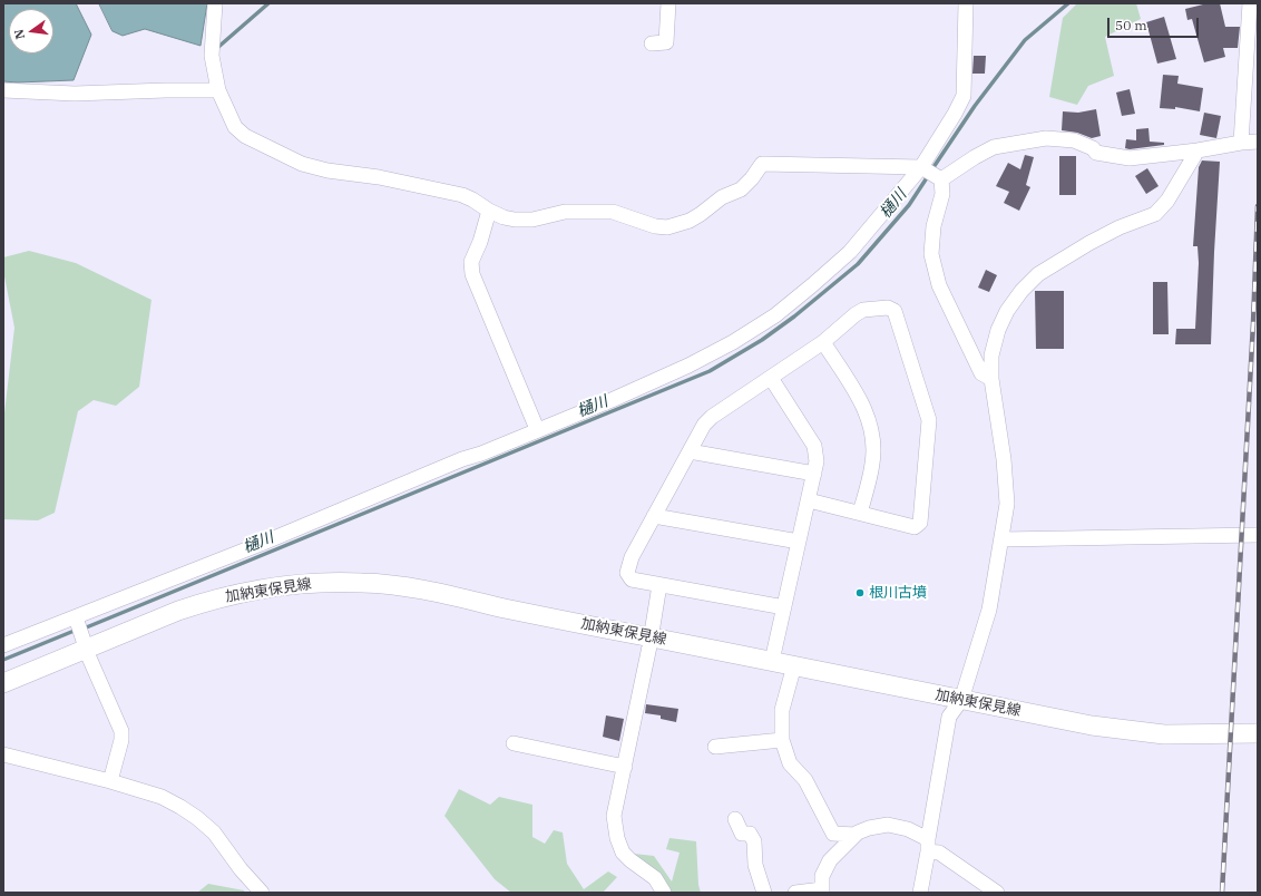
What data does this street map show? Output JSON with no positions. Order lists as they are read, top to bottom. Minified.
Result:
{"streets":{"main road":["加納東保見線"]},"water":["樋川"],"places":["根川古墳"],"scale_bar":"50 m","north":"left"}
